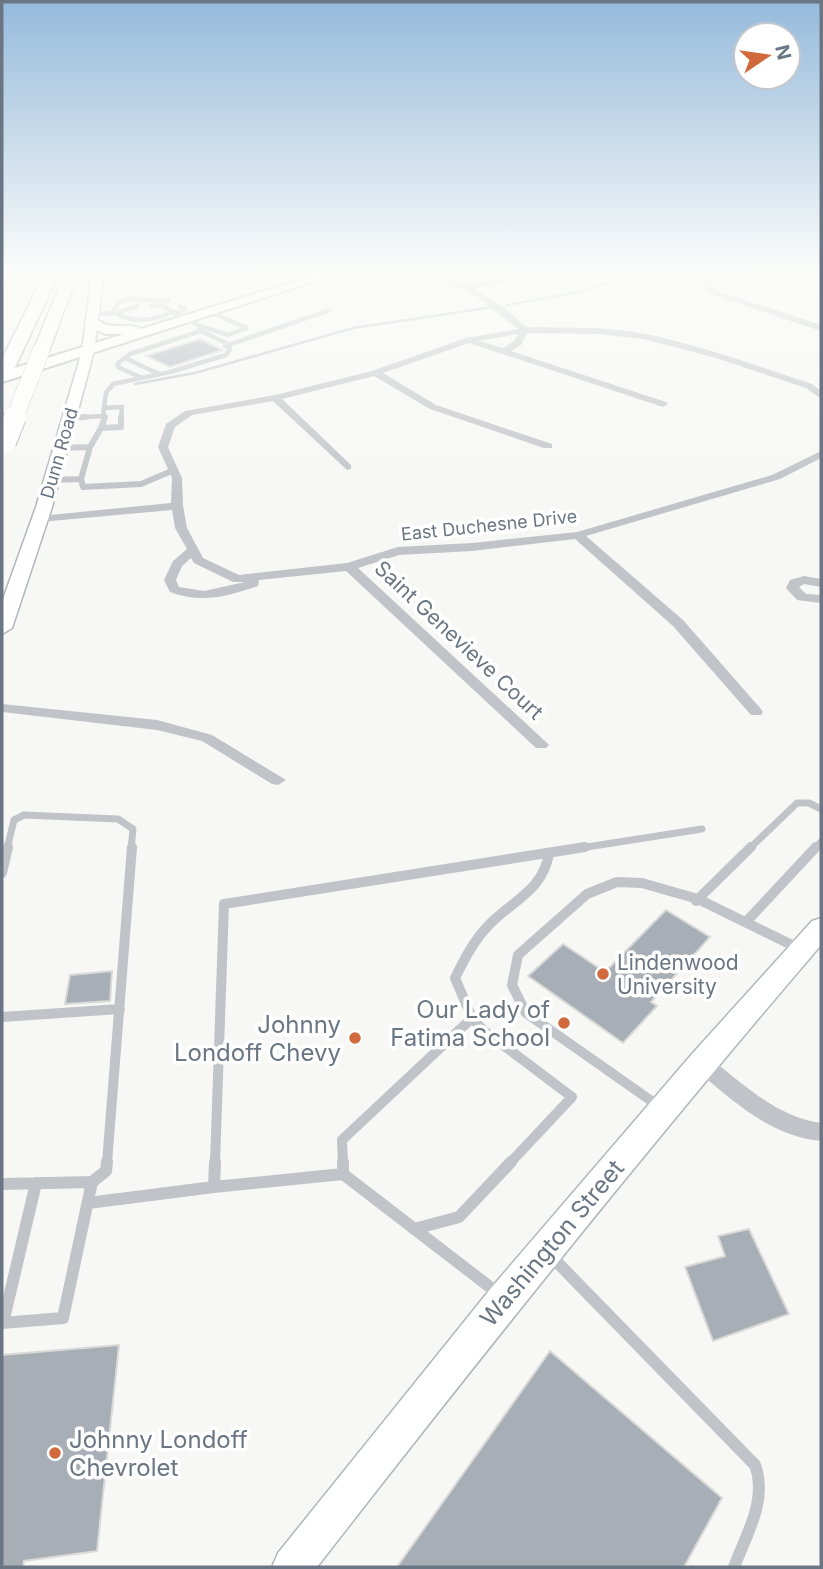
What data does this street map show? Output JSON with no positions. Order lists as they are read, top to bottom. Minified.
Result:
{"streets":{"street":["Dunn Road","East Duchesne Drive","Saint Genevieve Court","Washington Street"]},"crossings":[["East Duchesne Drive","Saint Genevieve Court"]],"places":["Lindenwood University","Our Lady of Fatima School","Johnny Londoff Chevy","Johnny Londoff Chevrolet"],"north":"right"}
